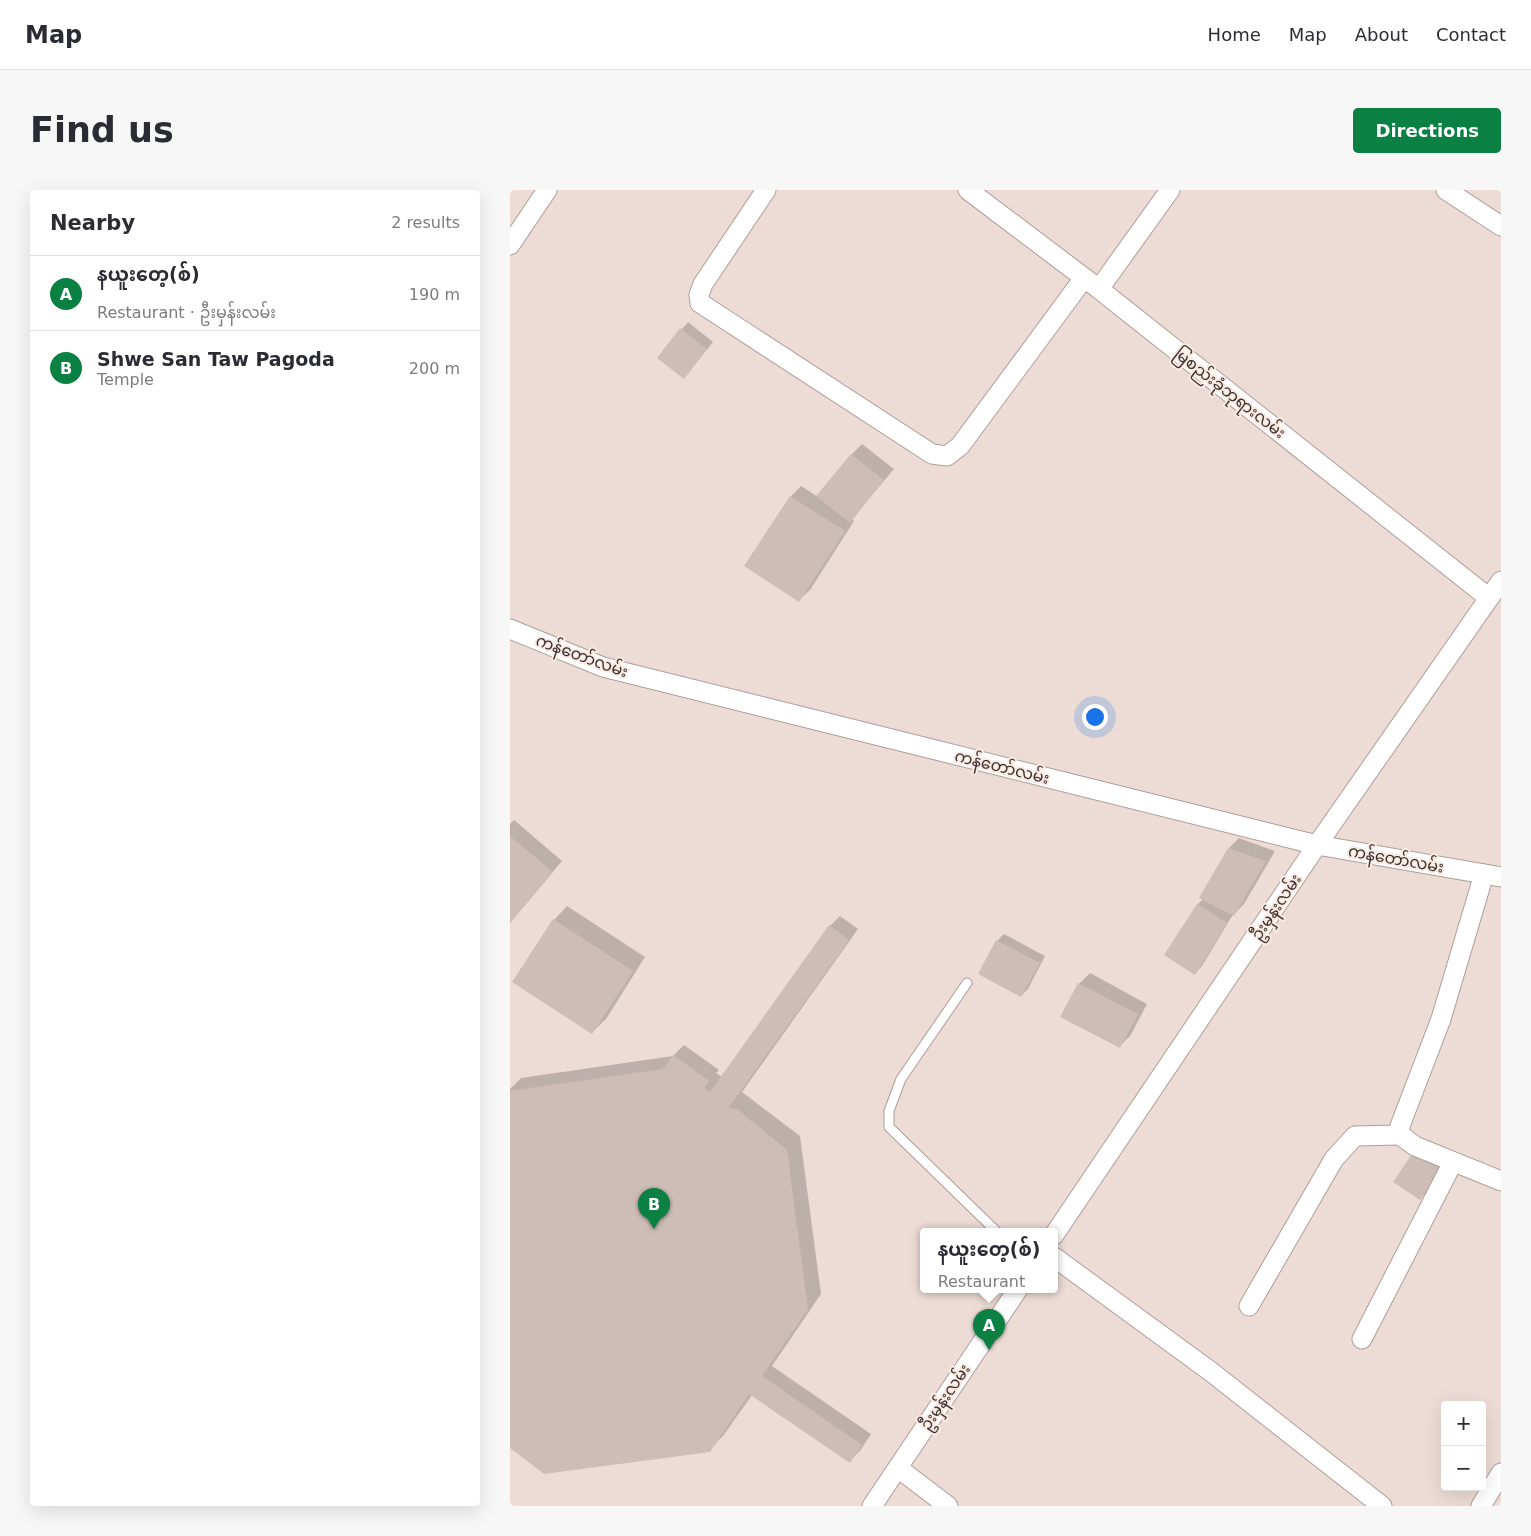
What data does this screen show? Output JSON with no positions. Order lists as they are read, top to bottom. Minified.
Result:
{"streets":{"street":["မြစည်းခုံဘုရားလမ်း","ကန်တော်လမ်း","ဦးမှန်းလမ်း"]},"crossings":[["မြစည်းခုံဘုရားလမ်း","ဦးမှန်းလမ်း"],["ကန်တော်လမ်း","ဦးမှန်းလမ်း"]],"page":{"header":"Map","nav":["Home","Map","About","Contact"],"buttons":"Directions","title":"Find us","heading":["Nearby","2 results"],"list":[{"mark":"A","name":"နယူးတေ့(စ်)","note":"Restaurant · ဦးမှန်းလမ်း","value":"190 m"},{"mark":"B","name":"Shwe San Taw Pagoda","note":"Temple","value":"200 m"}],"pins":["B","A"],"popup":["နယူးတေ့(စ်)","Restaurant"],"map_buttons":["+","−"]}}
